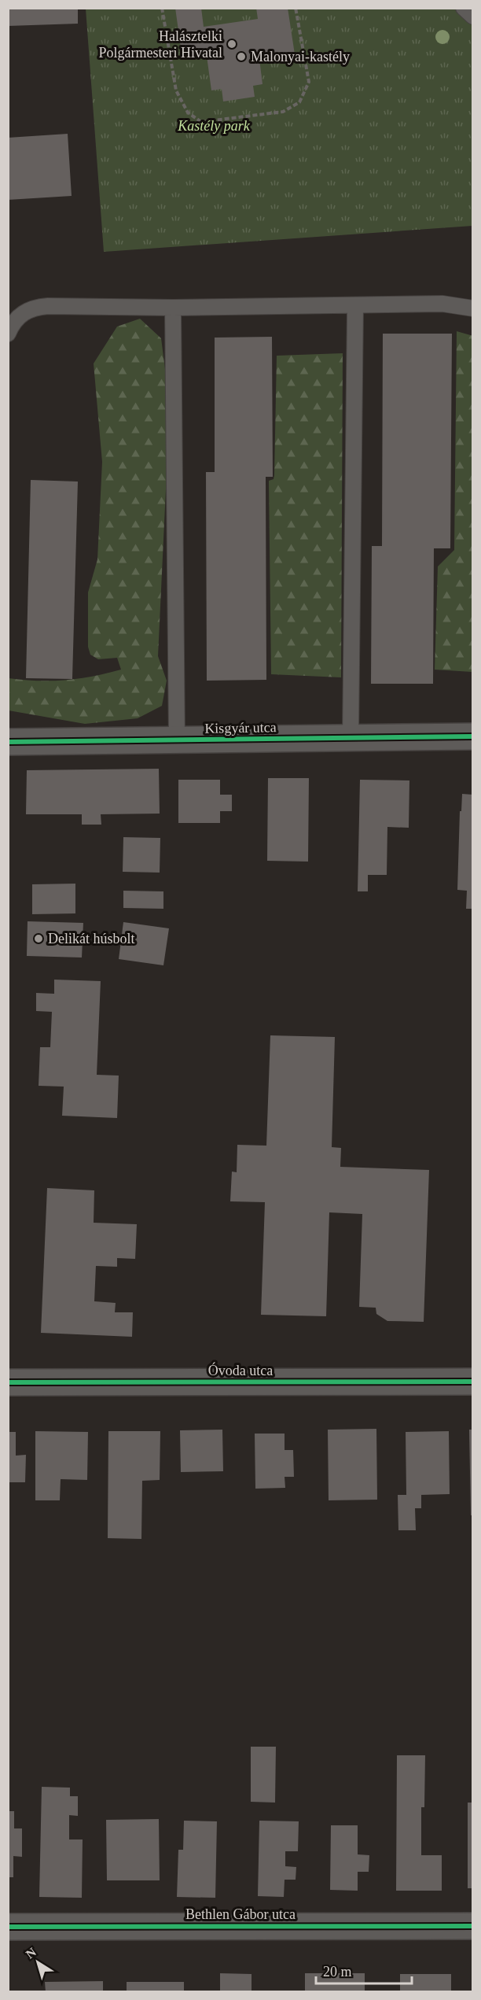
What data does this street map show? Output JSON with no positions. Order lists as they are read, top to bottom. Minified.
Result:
{"streets":{"street":["Kisgyár utca","Óvoda utca","Bethlen Gábor utca"]},"parks":["Kastély park"],"places":["Halásztelki Polgármesteri Hivatal","Malonyai-kastély","Delikát húsbolt"],"scale_bar":"20 m","north":"top left"}
